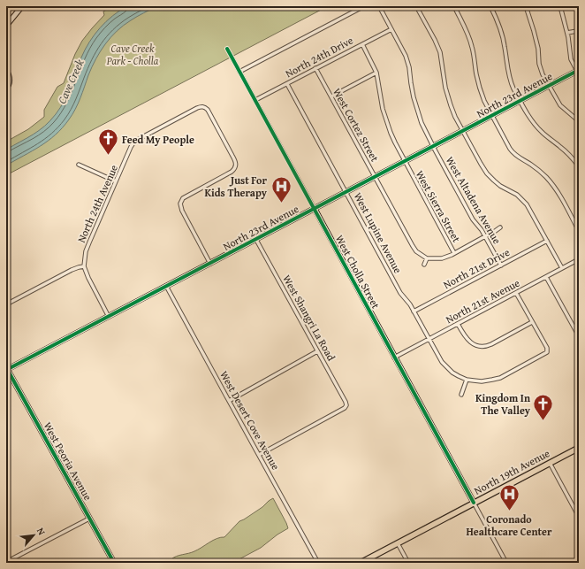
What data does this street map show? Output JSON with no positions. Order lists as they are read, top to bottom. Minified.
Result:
{"streets":{"main road":["North 19th Avenue"],"street":["North 24th Drive","North 23rd Avenue","West Cortez Street","West Altadena Avenue","North 24th Avenue","West Sierra Street","West Lupine Avenue","North 21st Drive","West Cholla Street","North 21st Avenue","West Shangri La Road","West Desert Cove Avenue","West Peoria Avenue"]},"crossings":[["North 24th Drive","West Cortez Street"],["North 24th Drive","West Altadena Avenue"],["North 24th Drive","West Sierra Street"],["North 24th Drive","West Lupine Avenue"],["North 24th Drive","West Cholla Street"],["North 23rd Avenue","West Cortez Street"],["North 23rd Avenue","West Altadena Avenue"],["North 23rd Avenue","North 24th Avenue"],["North 23rd Avenue","West Sierra Street"],["North 23rd Avenue","West Lupine Avenue"],["North 23rd Avenue","West Cholla Street"],["North 23rd Avenue","West Shangri La Road"],["North 23rd Avenue","West Desert Cove Avenue"],["North 23rd Avenue","West Peoria Avenue"],["West Altadena Avenue","North 21st Drive"],["West Lupine Avenue","North 21st Drive"],["West Lupine Avenue","North 21st Avenue"],["West Cholla Street","North 21st Avenue"],["West Cholla Street","North 19th Avenue"],["West Shangri La Road","West Desert Cove Avenue"]],"water":["Cave Creek"],"parks":["Cave Creek Park - Cholla"],"places":{"church":["Feed My People","Kingdom In The Valley"],"hospital":["Just For Kids Therapy","Coronado Healthcare Center"]},"north":"top right"}
